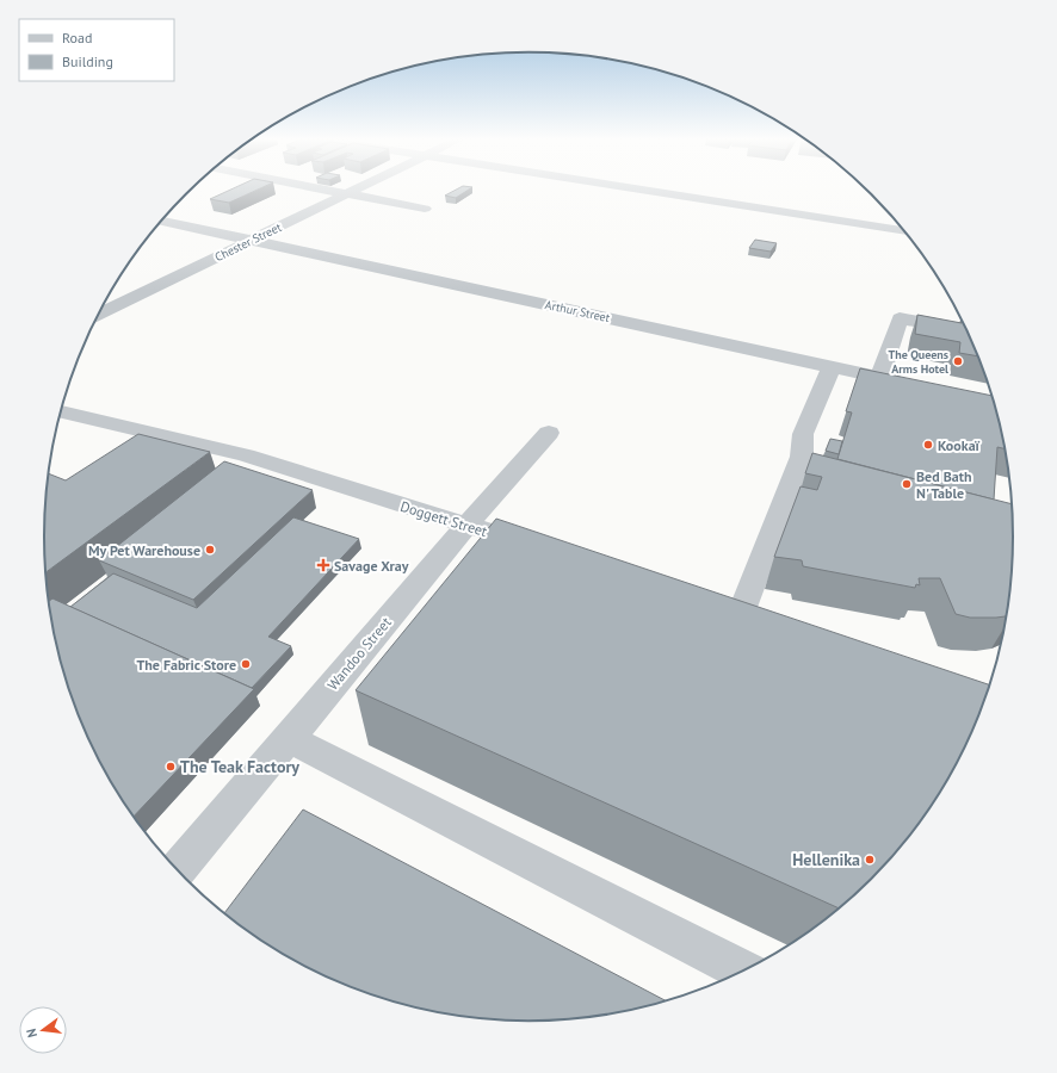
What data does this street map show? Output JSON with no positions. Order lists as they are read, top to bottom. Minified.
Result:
{"streets":{"street":["Chester Street","Arthur Street","Doggett Street","Wandoo Street"]},"crossings":[["Chester Street","Arthur Street"],["Doggett Street","Wandoo Street"]],"places":{"other":["The Queens Arms Hotel","Kookaï","Bed Bath N' Table","My Pet Warehouse","The Fabric Store","The Teak Factory","Hellenika"],"health":["Savage Xray"]},"legend":["Road","Building"],"north":"left"}
